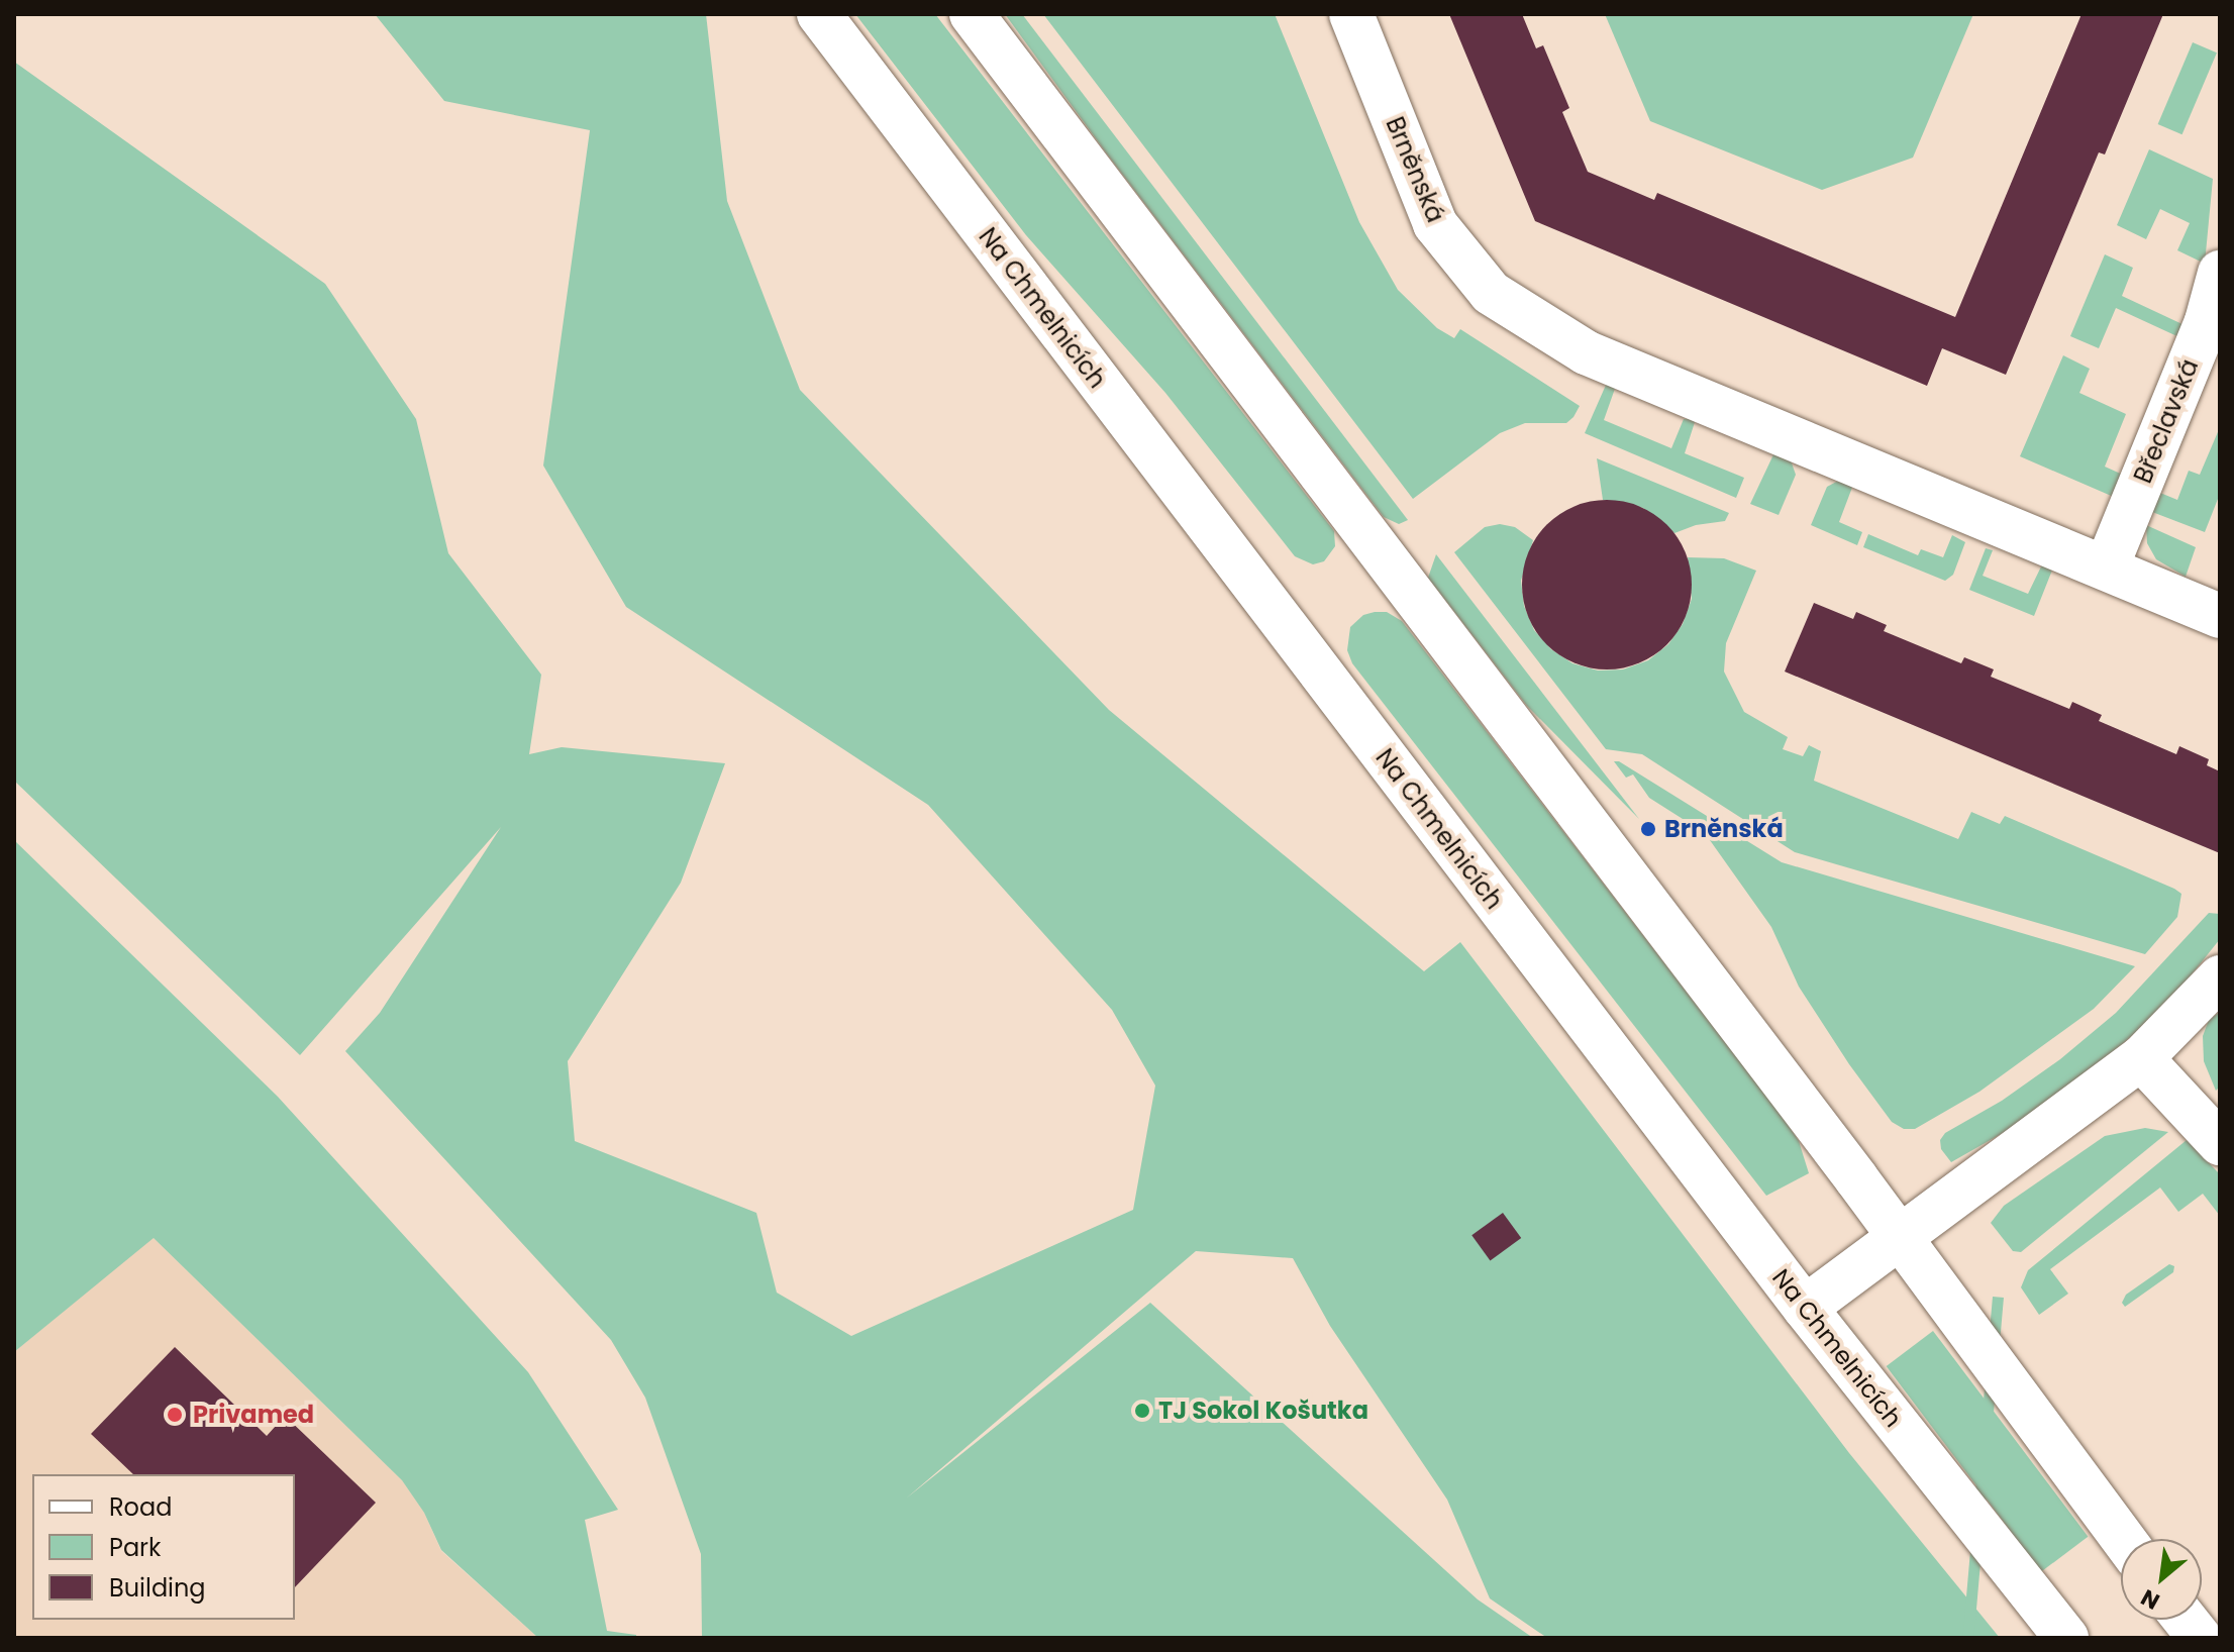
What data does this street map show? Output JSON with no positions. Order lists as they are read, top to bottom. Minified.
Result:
{"streets":{"street":["Brněnská","Na Chmelnicích","Břeclavská"]},"crossings":[["Brněnská","Břeclavská"]],"places":["Brněnská","TJ Sokol Košutka","Privamed"],"legend":["Road","Park","Building"],"north":"bottom left"}
